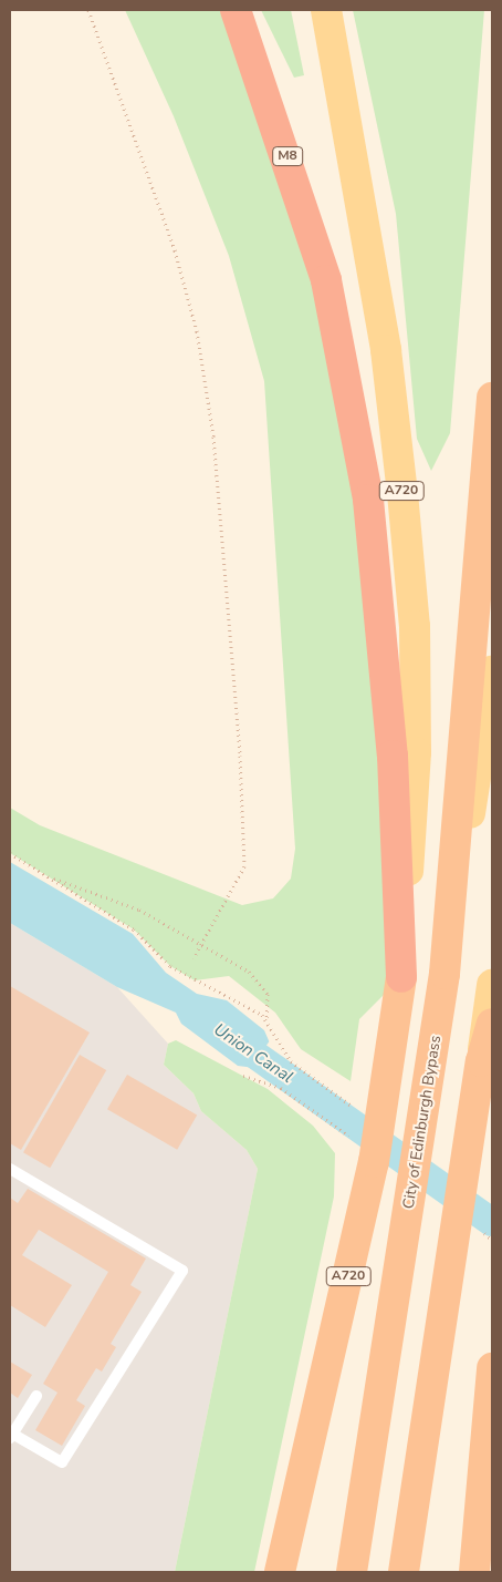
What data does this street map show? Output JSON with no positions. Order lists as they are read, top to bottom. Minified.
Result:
{"streets":{"highway":["M8","A720","City of Edinburgh Bypass"]},"crossings":[["M8","A720"]],"water":["Union Canal"]}
